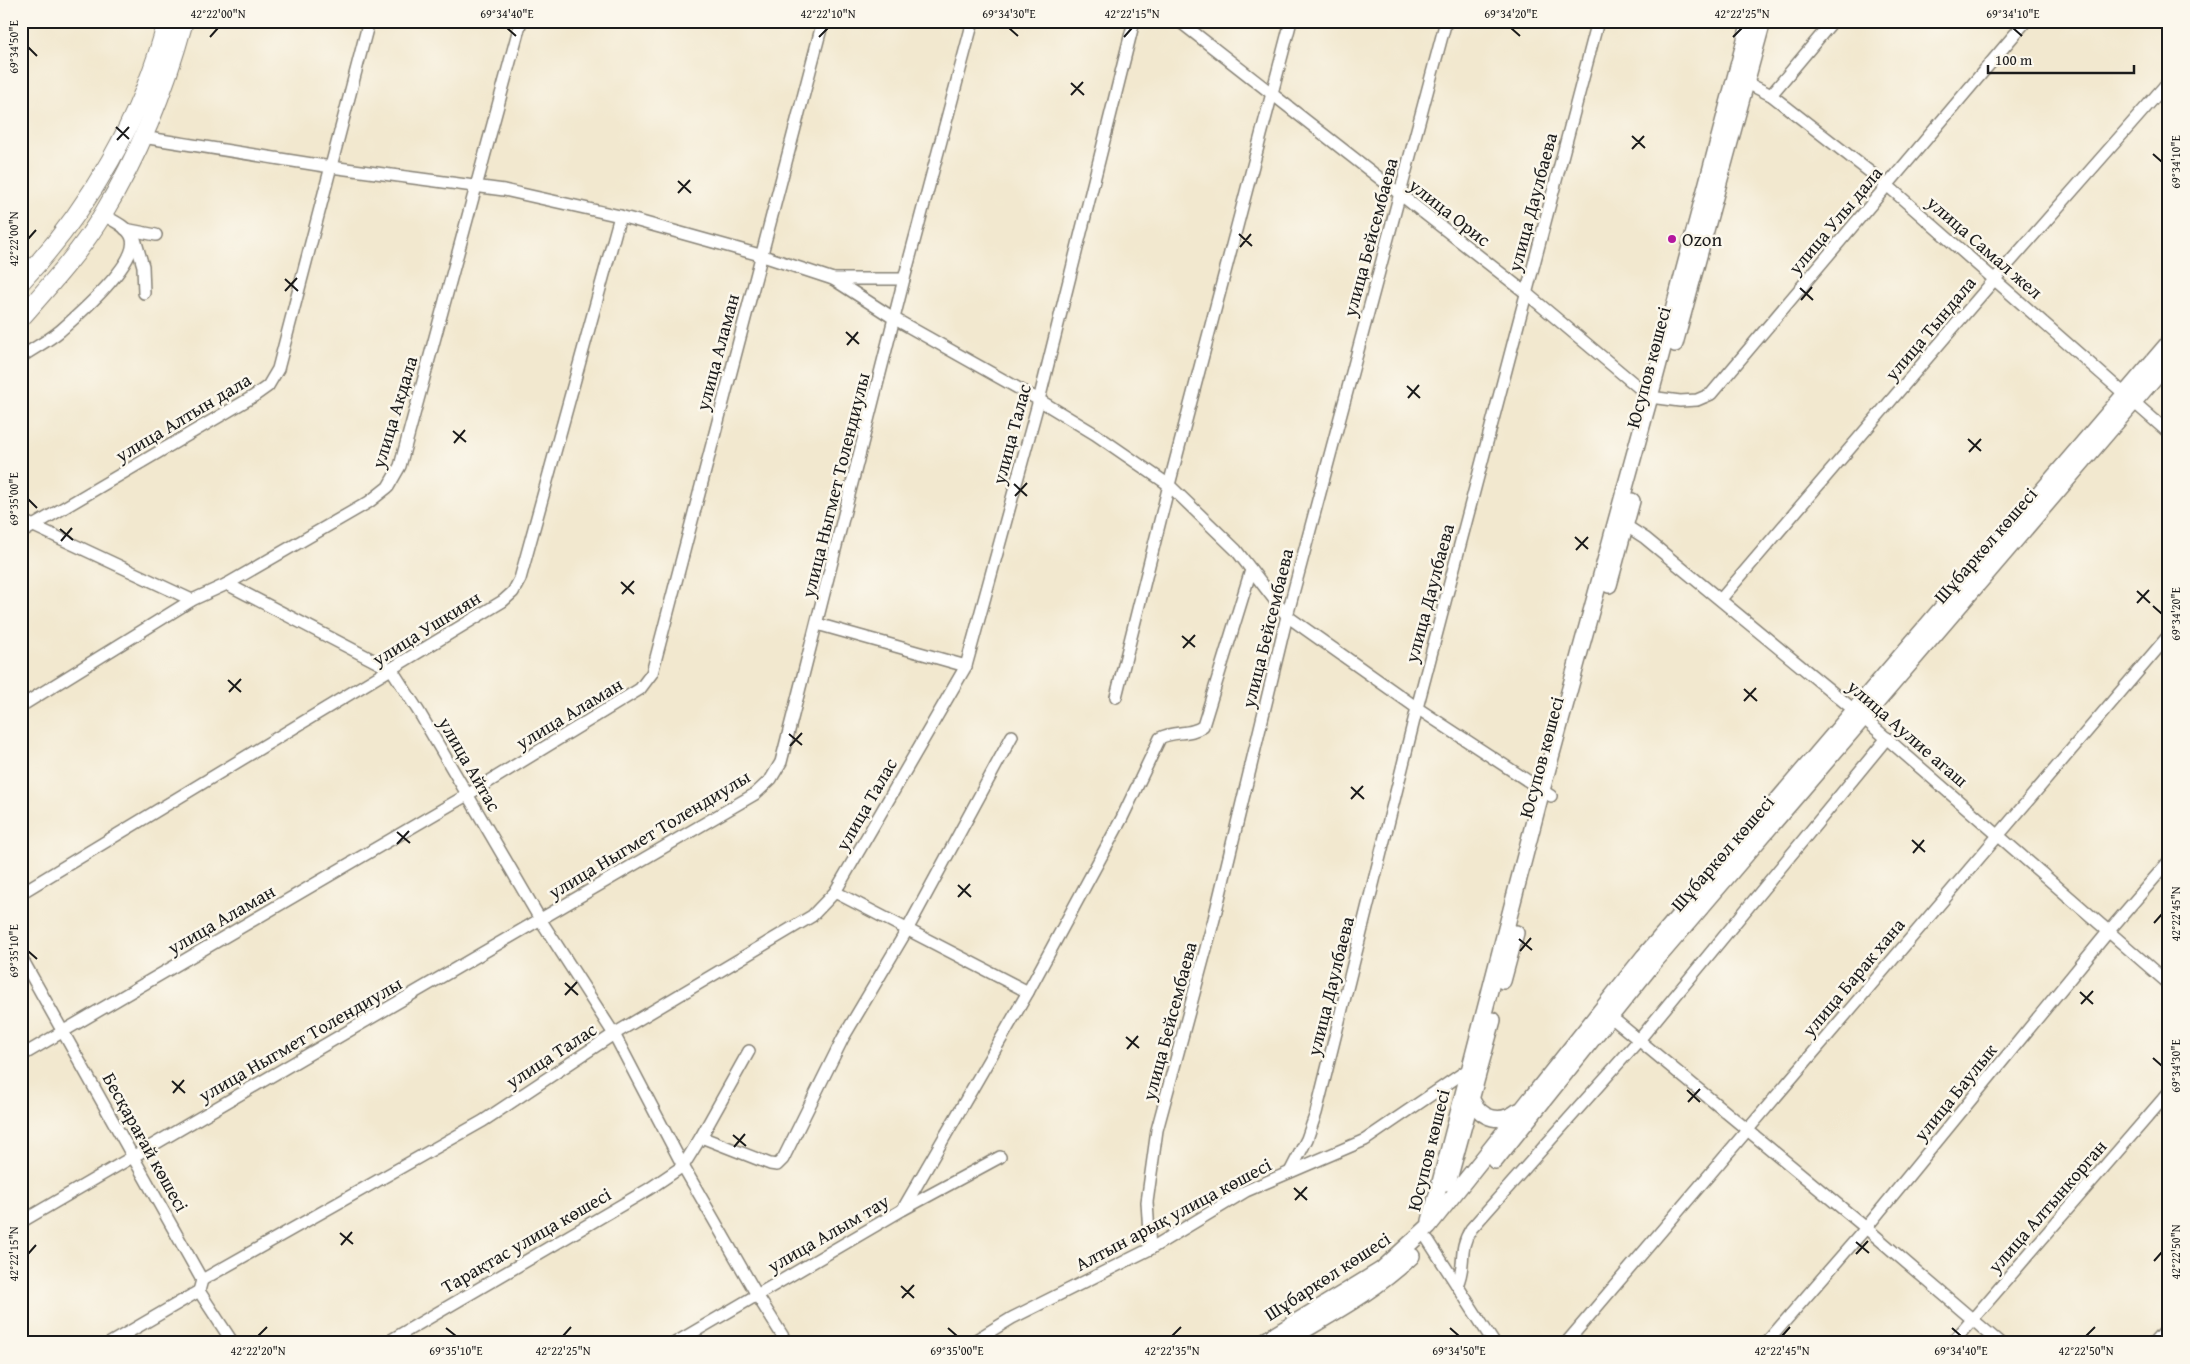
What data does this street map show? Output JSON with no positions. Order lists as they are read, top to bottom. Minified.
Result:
{"streets":{"street":["улица Даулбаева","улица Орис","улица Улы дала","улица Бейсембаева","улица Самал жел","улица Тындала","улица Аламан","Юсупов көшесі","улица Акдала","улица Алтын дала","улица Талас","улица Ныгмет Толендиулы","Шұбаркөл көшесі","улица Ушкиян","улица Аулие агаш","улица Айтас","улица Барак хана","улица Баулык","Бесқарағай көшесі","улица Алтынкорган","Алтын арық улица көшесі","улица Алым тау","Тарақтас улица көшесі"]},"crossings":[["улица Даулбаева","улица Орис"],["улица Даулбаева","Алтын арық улица көшесі"],["улица Орис","улица Улы дала"],["улица Орис","улица Бейсембаева"],["улица Орис","Юсупов көшесі"],["улица Улы дала","улица Самал жел"],["улица Улы дала","Юсупов көшесі"],["улица Бейсембаева","Алтын арық улица көшесі"],["улица Самал жел","улица Тындала"],["улица Самал жел","Юсупов көшесі"],["улица Самал жел","Шұбаркөл көшесі"],["улица Тындала","улица Аулие агаш"],["улица Аламан","улица Айтас"],["улица Аламан","Бесқарағай көшесі"],["Юсупов көшесі","Шұбаркөл көшесі"],["Юсупов көшесі","улица Аулие агаш"],["Юсупов көшесі","Алтын арық улица көшесі"],["улица Талас","улица Айтас"],["улица Талас","Бесқарағай көшесі"],["улица Ныгмет Толендиулы","улица Айтас"],["улица Ныгмет Толендиулы","Бесқарағай көшесі"],["Шұбаркөл көшесі","улица Аулие агаш"],["улица Ушкиян","улица Айтас"],["улица Аулие агаш","улица Барак хана"],["улица Аулие агаш","улица Баулык"],["улица Айтас","улица Алым тау"],["улица Айтас","Тарақтас улица көшесі"]],"places":["Ozon"],"scale_bar":"100 m","coordinates":["42°22'00\"N","69°34'40\"E","42°22'10\"N","69°34'30\"E","42°22'15\"N","69°34'20\"E","42°22'25\"N","69°34'10\"E","69°34'50\"E","69°35'00\"E","42°22'45\"N","69°35'10\"E","42°22'50\"N","42°22'20\"N","42°22'35\"N"]}
